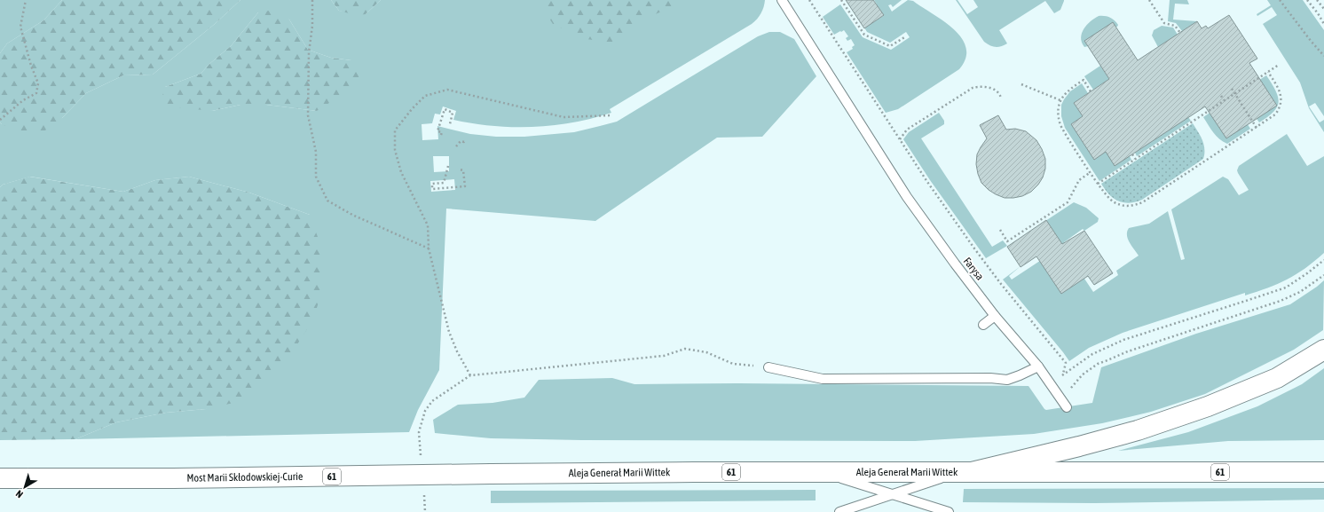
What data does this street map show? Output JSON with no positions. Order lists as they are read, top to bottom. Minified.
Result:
{"streets":{"main road":["61","Aleja Generał Marii Wittek","Most Marii Skłodowskiej-Curie"],"lane":["Farysa"]},"crossings":[["Aleja Generał Marii Wittek","Most Marii Skłodowskiej-Curie"]],"north":"bottom left"}
